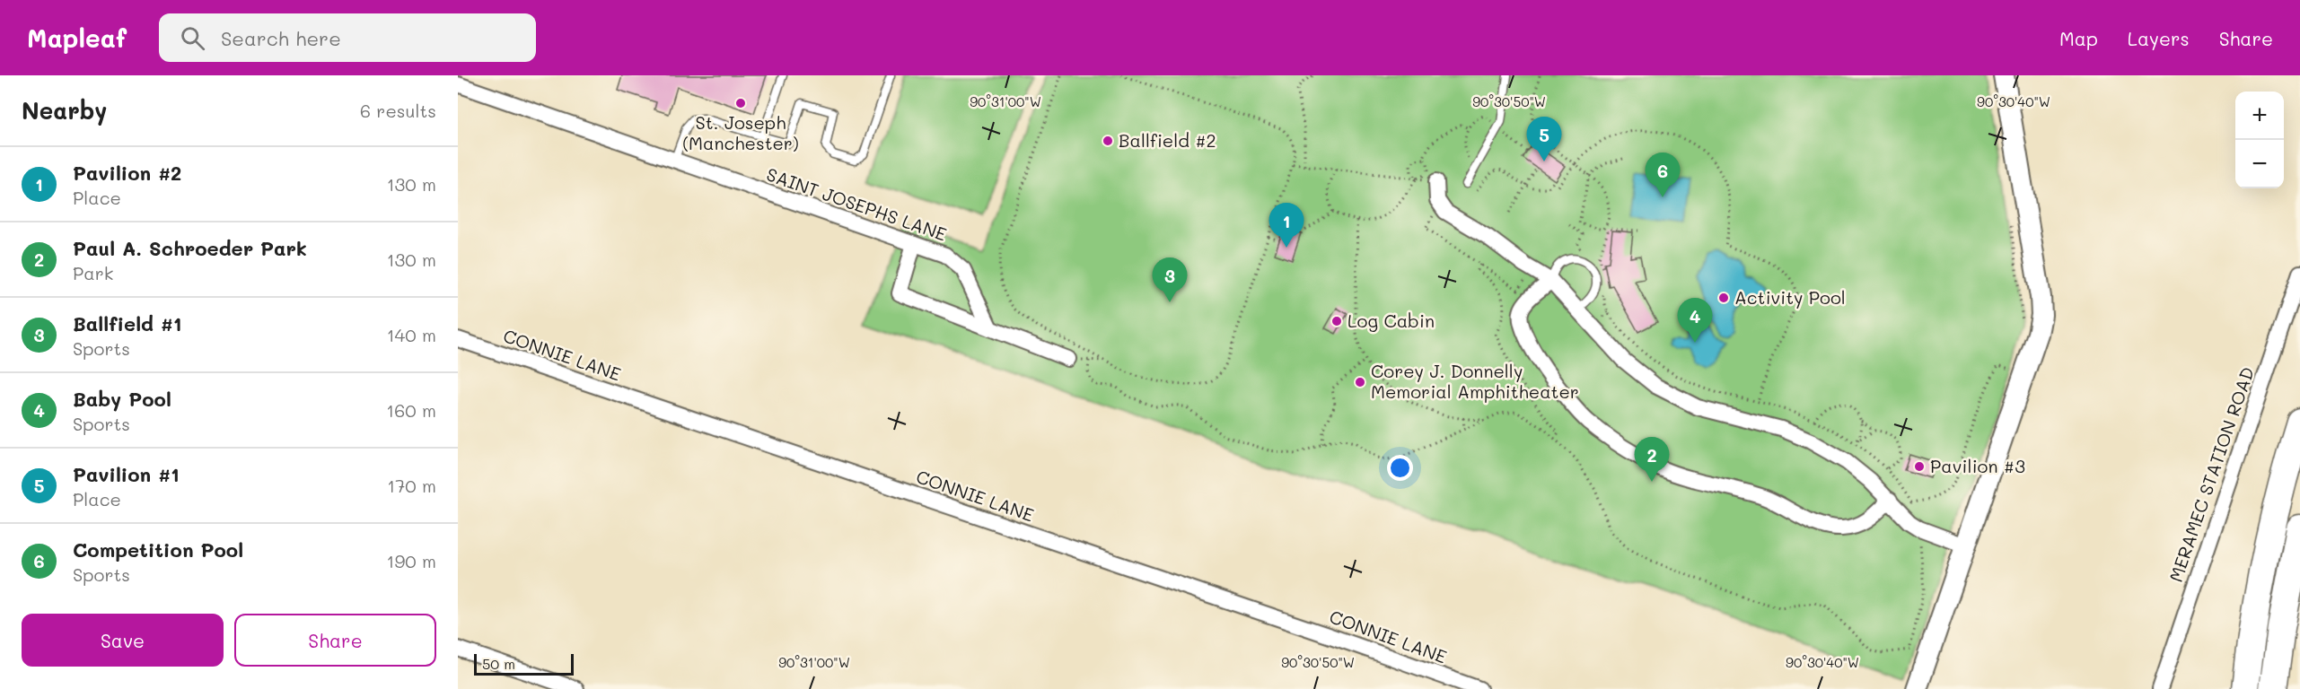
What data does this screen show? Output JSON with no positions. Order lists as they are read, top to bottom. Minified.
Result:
{"streets":{"street":["SAINT JOSEPHS LANE","CONNIE LANE","MERAMEC STATION ROAD"]},"places":["St. Joseph (Manchester)","Ballfield #2","Activity Pool","Log Cabin","Corey J. Donnelly Memorial Amphitheater","Pavilion #3"],"scale_bar":"50 m","page":{"header":"Mapleaf","search":"Search here","nav":["Map","Layers","Share"],"heading":["Nearby","6 results"],"map_buttons":["+","−"],"pins":["5","6","1","3","4","2"],"list":[{"mark":"1","name":"Pavilion #2","note":"Place","value":"130 m"},{"mark":"2","name":"Paul A. Schroeder Park","note":"Park","value":"130 m"},{"mark":"3","name":"Ballfield #1","note":"Sports","value":"140 m"},{"mark":"4","name":"Baby Pool","note":"Sports","value":"160 m"},{"mark":"5","name":"Pavilion #1","note":"Place","value":"170 m"},{"mark":"6","name":"Competition Pool","note":"Sports","value":"190 m"}],"buttons":["Save","Share"],"scale":"50 m"},"coordinates":["90°31'00\"W","90°30'50\"W","90°30'40\"W"]}
